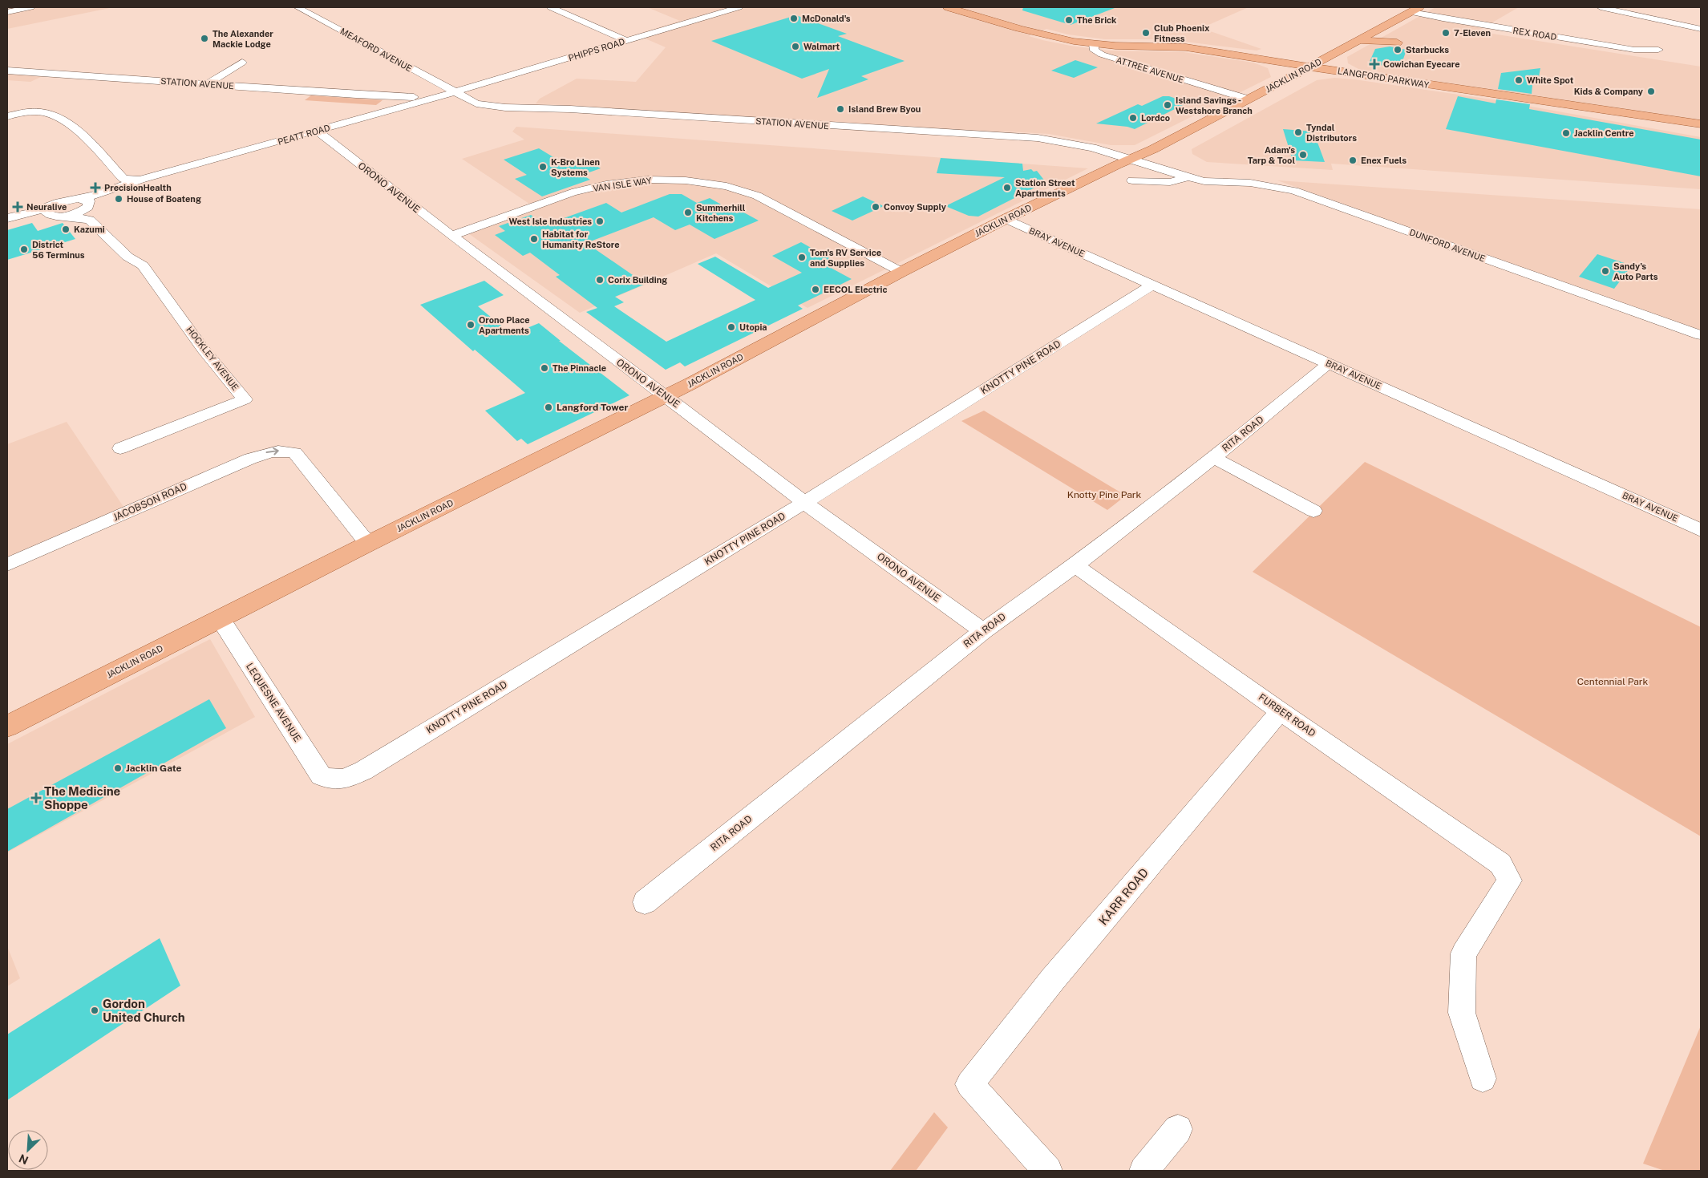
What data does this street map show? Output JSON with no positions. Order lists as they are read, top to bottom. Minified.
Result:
{"streets":{"main road":["JACKLIN ROAD","LANGFORD PARKWAY"],"street":["REX ROAD","MEAFORD AVENUE","PHIPPS ROAD","ATTREE AVENUE","STATION AVENUE","PEATT ROAD","VAN ISLE WAY","ORONO AVENUE","BRAY AVENUE","DUNFORD AVENUE","HOCKLEY AVENUE","KNOTTY PINE ROAD","RITA ROAD","JACOBSON ROAD","LEQUESNE AVENUE","FURBER ROAD","KARR ROAD"]},"crossings":[["REX ROAD","JACKLIN ROAD"],["MEAFORD AVENUE","PHIPPS ROAD"],["MEAFORD AVENUE","STATION AVENUE"],["MEAFORD AVENUE","PEATT ROAD"],["PHIPPS ROAD","STATION AVENUE"],["PHIPPS ROAD","PEATT ROAD"],["ATTREE AVENUE","JACKLIN ROAD"],["ATTREE AVENUE","LANGFORD PARKWAY"],["JACKLIN ROAD","LANGFORD PARKWAY"],["JACKLIN ROAD","STATION AVENUE"],["JACKLIN ROAD","VAN ISLE WAY"],["JACKLIN ROAD","ORONO AVENUE"],["JACKLIN ROAD","BRAY AVENUE"],["JACKLIN ROAD","DUNFORD AVENUE"],["JACKLIN ROAD","JACOBSON ROAD"],["JACKLIN ROAD","LEQUESNE AVENUE"],["STATION AVENUE","PEATT ROAD"],["STATION AVENUE","DUNFORD AVENUE"],["PEATT ROAD","ORONO AVENUE"],["PEATT ROAD","HOCKLEY AVENUE"],["VAN ISLE WAY","ORONO AVENUE"],["ORONO AVENUE","KNOTTY PINE ROAD"],["ORONO AVENUE","RITA ROAD"],["BRAY AVENUE","KNOTTY PINE ROAD"],["BRAY AVENUE","RITA ROAD"],["KNOTTY PINE ROAD","LEQUESNE AVENUE"],["RITA ROAD","FURBER ROAD"],["FURBER ROAD","KARR ROAD"]],"one_way":["JACOBSON ROAD"],"parks":["Knotty Pine Park","Centennial Park"],"places":{"other":["McDonald's","The Brick","Club Phoenix Fitness","7-Eleven","The Alexander Mackie Lodge","Walmart","Starbucks","White Spot","Kids & Company","Island Savings - Westshore Branch","Island Brew Byou","Lordco","Tyndal Distributors","Jacklin Centre","Adam's Tarp & Tool","Enex Fuels","K-Bro Linen Systems","Station Street Apartments","House of Boateng","Convoy Supply","Summerhill Kitchens","West Isle Industries","Kazumi","Habitat for Humanity ReStore","District 56 Terminus","Tom's RV Service and Supplies","Sandy's Auto Parts","Corix Building","EECOL Electric","Orono Place Apartments","Utopia","The Pinnacle","Langford Tower","Jacklin Gate","Gordon United Church"],"health":["Cowichan Eyecare","PrecisionHealth","Neuralive","The Medicine Shoppe"]},"north":"bottom left"}
